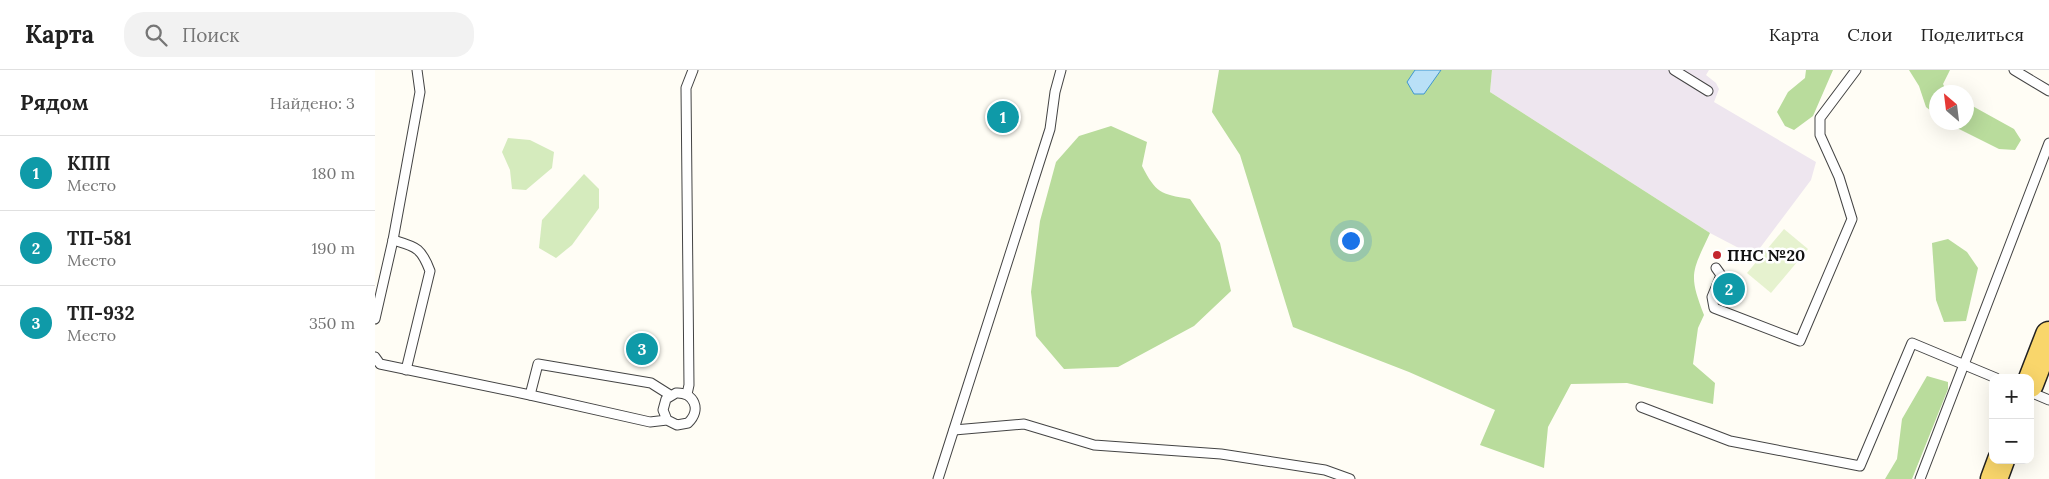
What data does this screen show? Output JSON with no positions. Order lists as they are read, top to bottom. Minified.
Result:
{"places":["ПНС №20"],"north":"top left","page":{"header":"Карта","search":"Поиск","nav":["Карта","Слои","Поделиться"],"heading":["Рядом","Найдено: 3"],"pins":["1","2","3"],"list":[{"mark":"1","name":"КПП","note":"Место","value":"180 m"},{"mark":"2","name":"ТП-581","note":"Место","value":"190 m"},{"mark":"3","name":"ТП-932","note":"Место","value":"350 m"}],"map_buttons":["+","−"]}}
